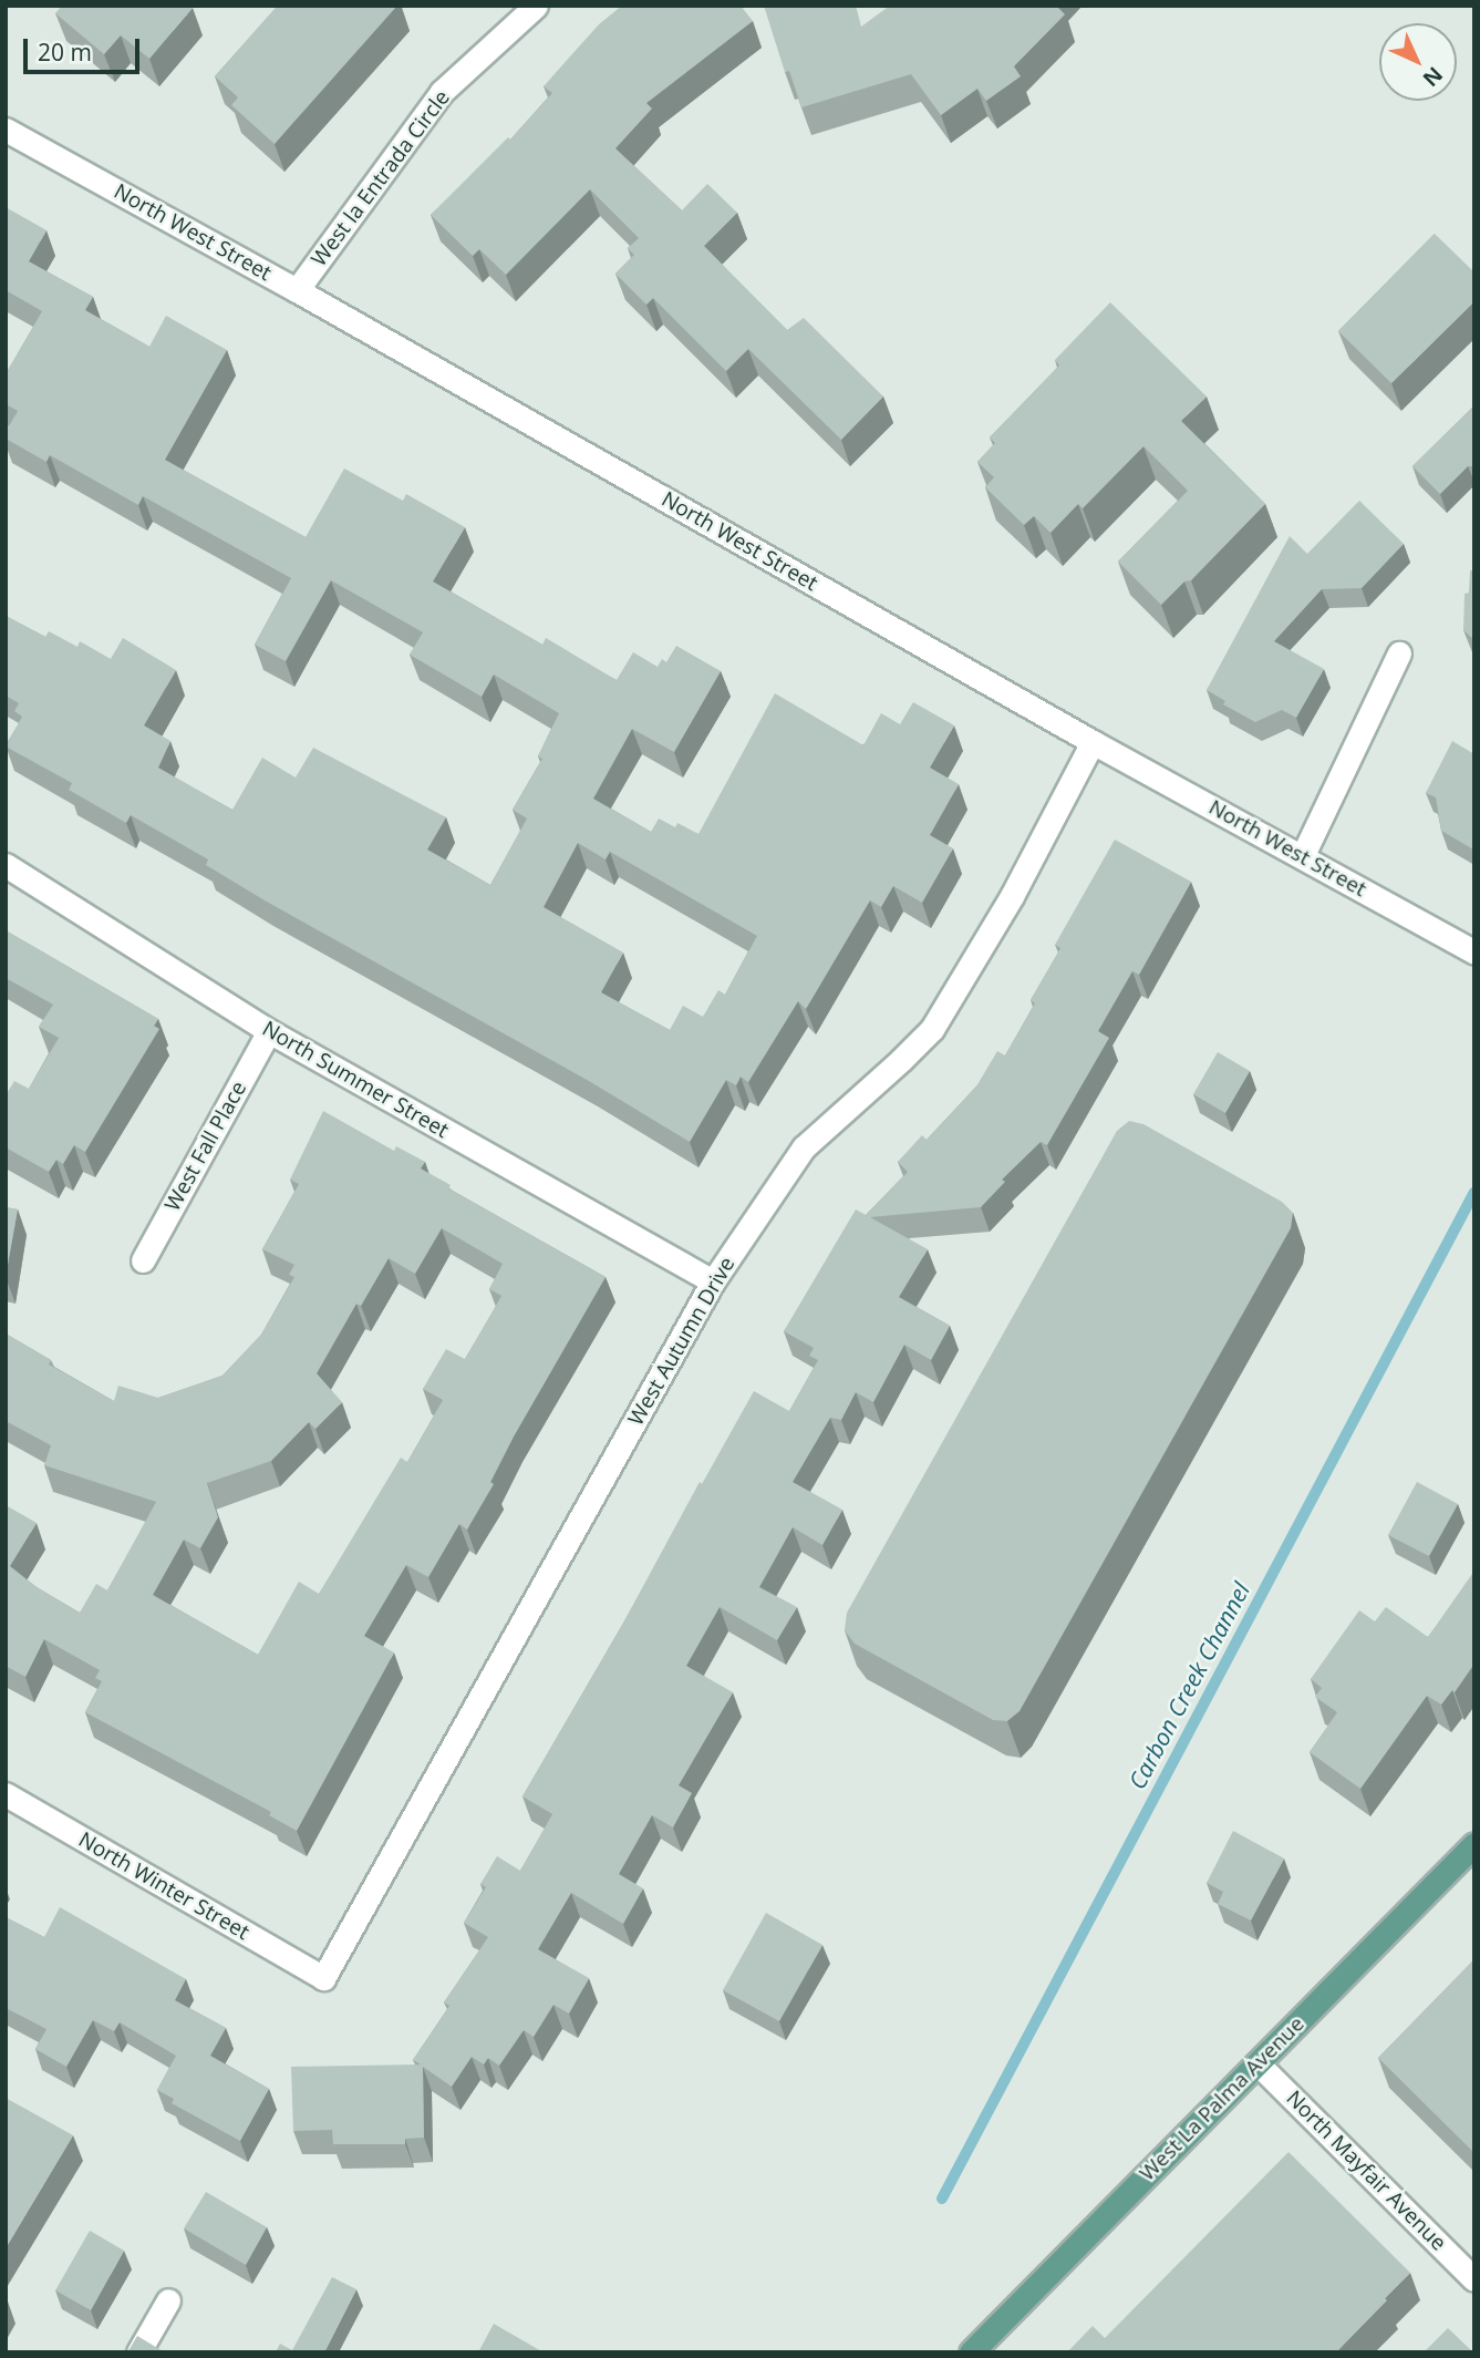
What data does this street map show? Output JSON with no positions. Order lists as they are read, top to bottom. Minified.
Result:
{"streets":{"main road":["West La Palma Avenue"],"street":["West la Entrada Circle","North West Street","North Summer Street","West Fall Place","West Autumn Drive","North Winter Street","North Mayfair Avenue"]},"crossings":[["West la Entrada Circle","North West Street"],["North West Street","West Autumn Drive"],["North Summer Street","West Fall Place"],["North Summer Street","West Autumn Drive"],["West Autumn Drive","North Winter Street"],["West La Palma Avenue","North Mayfair Avenue"]],"water":["Carbon Creek Channel"],"scale_bar":"20 m","north":"bottom right"}
